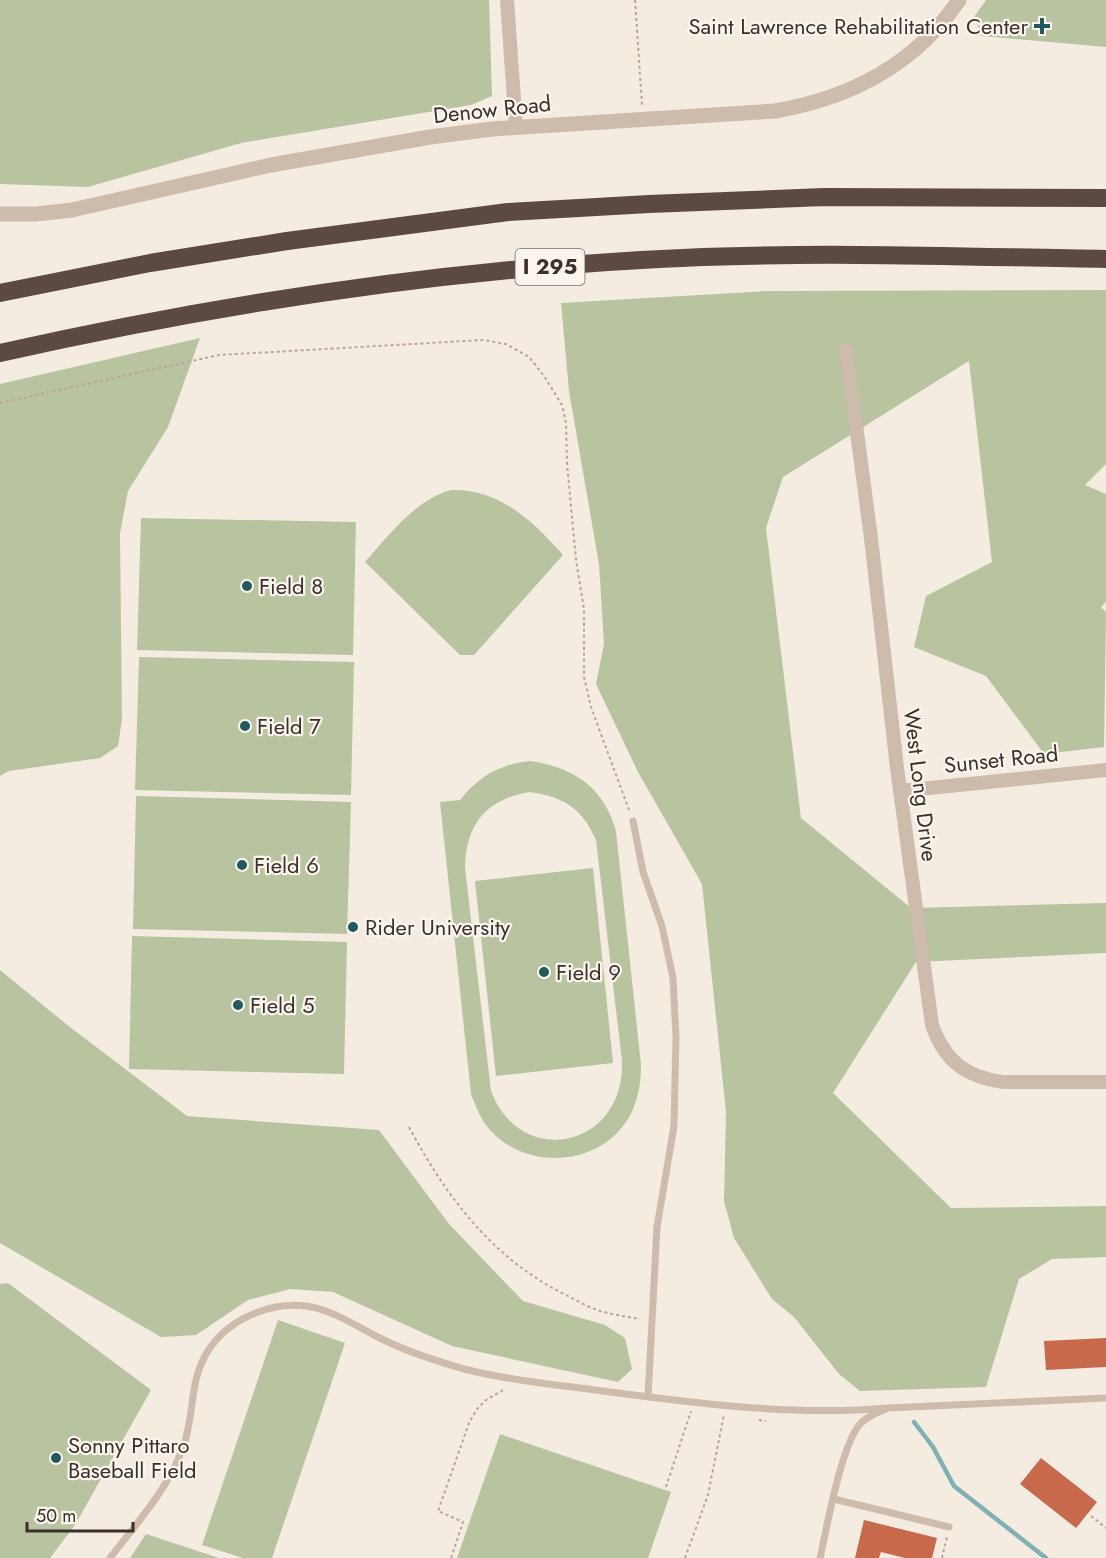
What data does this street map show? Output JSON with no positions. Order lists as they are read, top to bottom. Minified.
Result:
{"streets":{"highway":["I 295"],"street":["Denow Road","Sunset Road","West Long Drive"]},"crossings":[["Sunset Road","West Long Drive"]],"places":{"health":["Saint Lawrence Rehabilitation Center"],"other":["Field 8","Field 7","Field 6","Rider University","Field 9","Field 5","Sonny Pittaro Baseball Field"]},"scale_bar":"50 m"}
